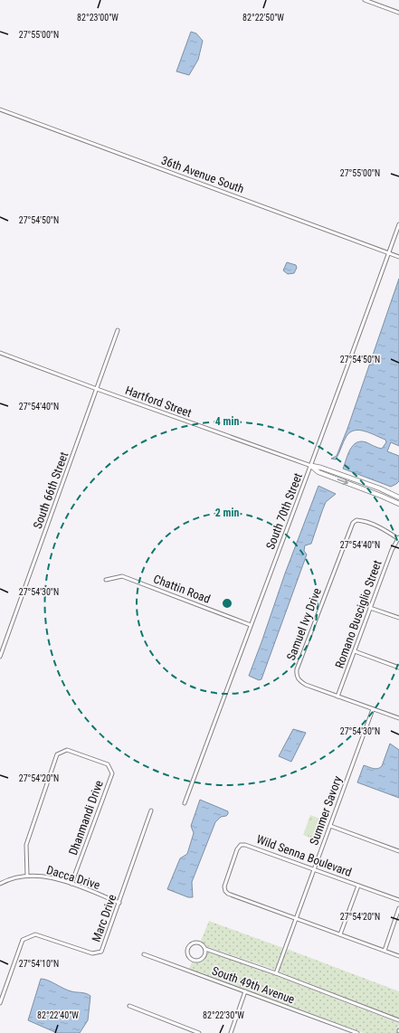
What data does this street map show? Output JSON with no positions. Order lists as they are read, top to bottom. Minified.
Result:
{"streets":{"street":["36th Avenue South","Hartford Street","South 66th Street","South 70th Street","Chattin Road","Romano Busciglio Street","Samuel Ivy Drive","Summer Savory","Dhanmandi Drive","Wild Senna Boulevard","Dacca Drive","Marc Drive","South 49th Avenue"]},"crossings":[["36th Avenue South","South 70th Street"],["Hartford Street","South 66th Street"],["Hartford Street","South 70th Street"],["South 70th Street","Chattin Road"],["Romano Busciglio Street","Samuel Ivy Drive"],["Samuel Ivy Drive","Summer Savory"],["Summer Savory","Wild Senna Boulevard"],["Dhanmandi Drive","Dacca Drive"],["Dacca Drive","Marc Drive"]],"coordinates":["82°23'00\"W","82°22'50\"W","27°55'00\"N","27°54'50\"N","27°54'40\"N","27°54'30\"N","27°54'20\"N","27°54'10\"N","82°22'40\"W","82°22'30\"W"],"rings":["4 min","2 min"]}
